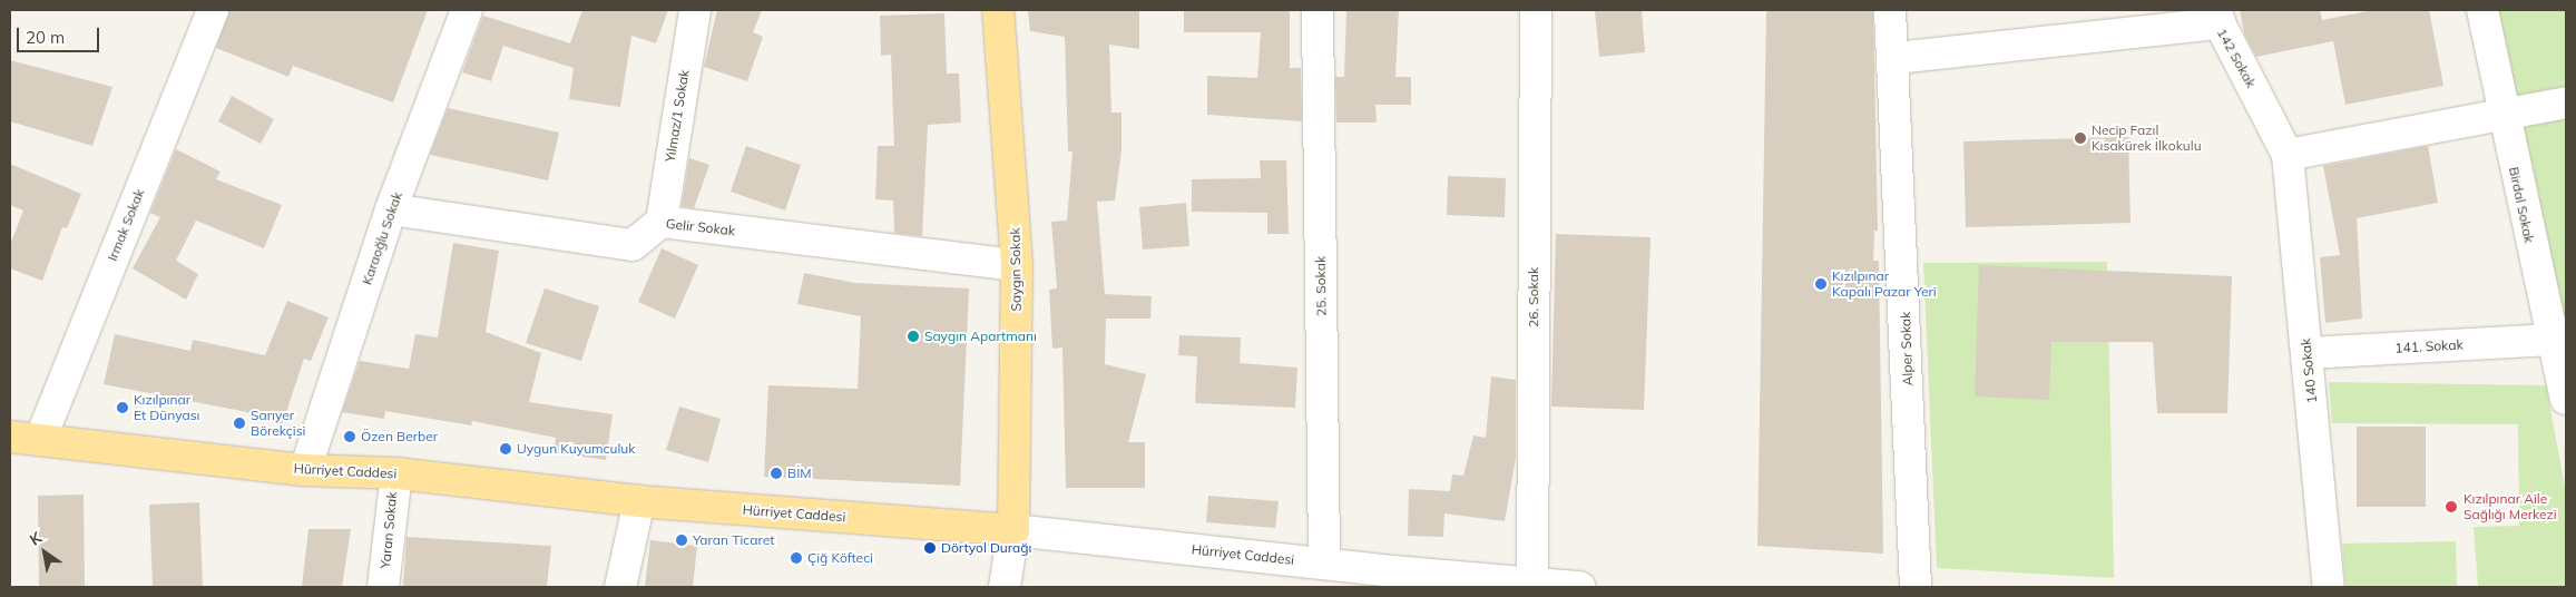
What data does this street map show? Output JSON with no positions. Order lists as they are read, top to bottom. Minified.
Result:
{"streets":{"main road":["Saygın Sokak","Hürriyet Caddesi"],"street":["142 Sokak","Yılmaz/1 Sokak","Birdal Sokak","Irmak Sokak","Gelir Sokak","Karaoğlu Sokak","25. Sokak","26. Sokak","141. Sokak","Alper Sokak","140 Sokak","Yaran Sokak"]},"crossings":[["142 Sokak","Alper Sokak"],["142 Sokak","140 Sokak"],["Yılmaz/1 Sokak","Gelir Sokak"],["Birdal Sokak","141. Sokak"],["Irmak Sokak","Hürriyet Caddesi"],["Gelir Sokak","Karaoğlu Sokak"],["Gelir Sokak","Saygın Sokak"],["Karaoğlu Sokak","Hürriyet Caddesi"],["Saygın Sokak","Hürriyet Caddesi"],["25. Sokak","Hürriyet Caddesi"],["26. Sokak","Hürriyet Caddesi"],["141. Sokak","140 Sokak"],["Hürriyet Caddesi","Yaran Sokak"]],"places":["Necip Fazıl Kısakürek İlkokulu","Kızılpınar Kapalı Pazar Yeri","Saygın Apartmanı","Kızılpınar Et Dünyası","Sarıyer Börekçisi","Özen Berber","Uygun Kuyumculuk","BİM","Kızılpınar Aile Sağlığı Merkezi","Yaran Ticaret","Dörtyol Durağı","Çiğ Köfteci"],"scale_bar":"20 m","north":"top left"}
